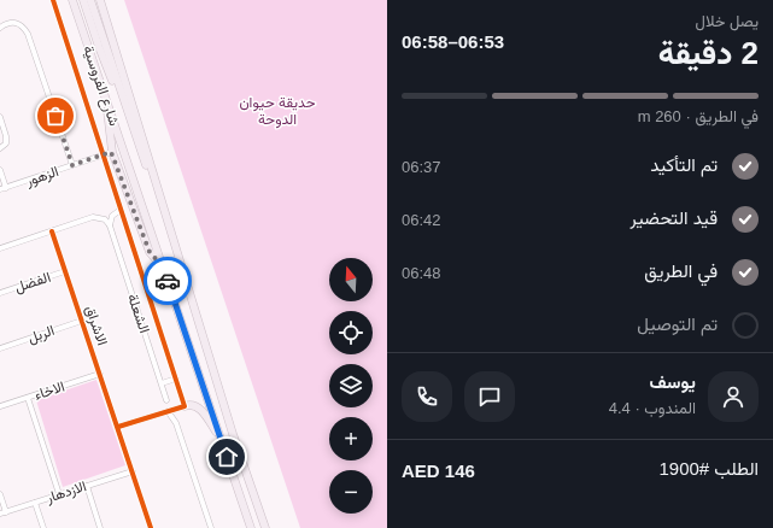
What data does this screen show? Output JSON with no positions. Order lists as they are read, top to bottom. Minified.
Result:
{"streets":{"highway":["شارع الفروسية"],"street":["الزهور","الفضل","الشعلة","الاشراق","الربل","الاخاء","الازدهار"]},"crossings":[["الفضل","الاشراق"],["الاشراق","الربل"],["الاشراق","الاخاء"],["الاشراق","الازدهار"]],"parks":["حديقة حيوان الدوحة"],"north":"top","page":{"heading":["2 دقيقة","يصل خلال","06:53–06:58"],"panel":["يوسف","المندوب · 4.4","الطلب #1900","AED 146"],"bar":"في الطريق · 260 m","list":[["تم التأكيد","06:37"],["قيد التحضير","06:42"],["في الطريق","06:48"],"تم التوصيل"],"map_buttons":["+","−"]}}
